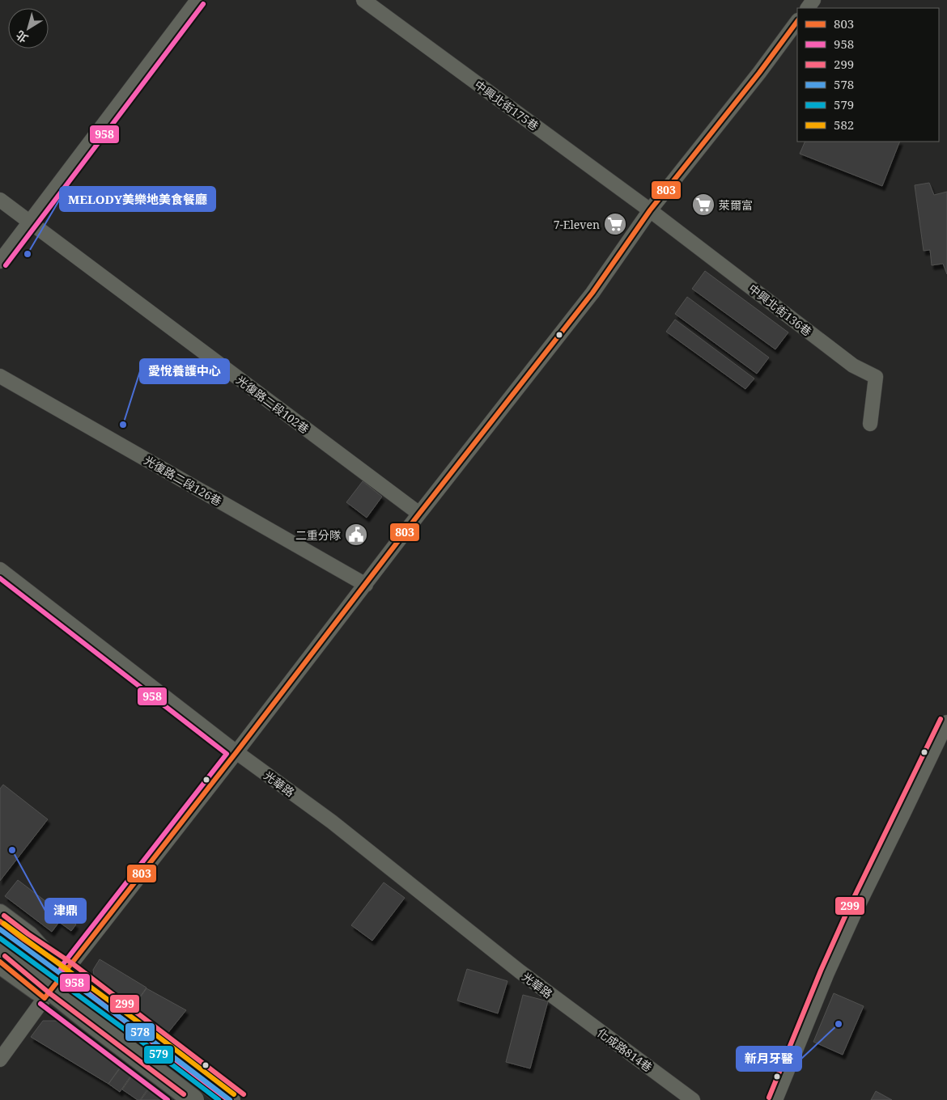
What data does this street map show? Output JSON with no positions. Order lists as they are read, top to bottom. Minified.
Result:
{"streets":{"street":["中興北街175巷","中興北街136巷","光復路二段102巷","光復路二段126巷","光華路","化成路814巷"]},"crossings":[["中興北街175巷","中興北街136巷"],["光華路","化成路814巷"]],"places":{"supermarket":["萊爾富","7-Eleven"],"other":["MELODY美樂地美食餐廳","愛悅養護中心","津鼎","新月牙醫"],"public building":["二重分隊"]},"lines":["transit line 958","transit line 803","transit line 299","transit line 582","transit line 578","transit line 579"],"legend":["803","958","299","578","579","582"],"north":"bottom left"}
